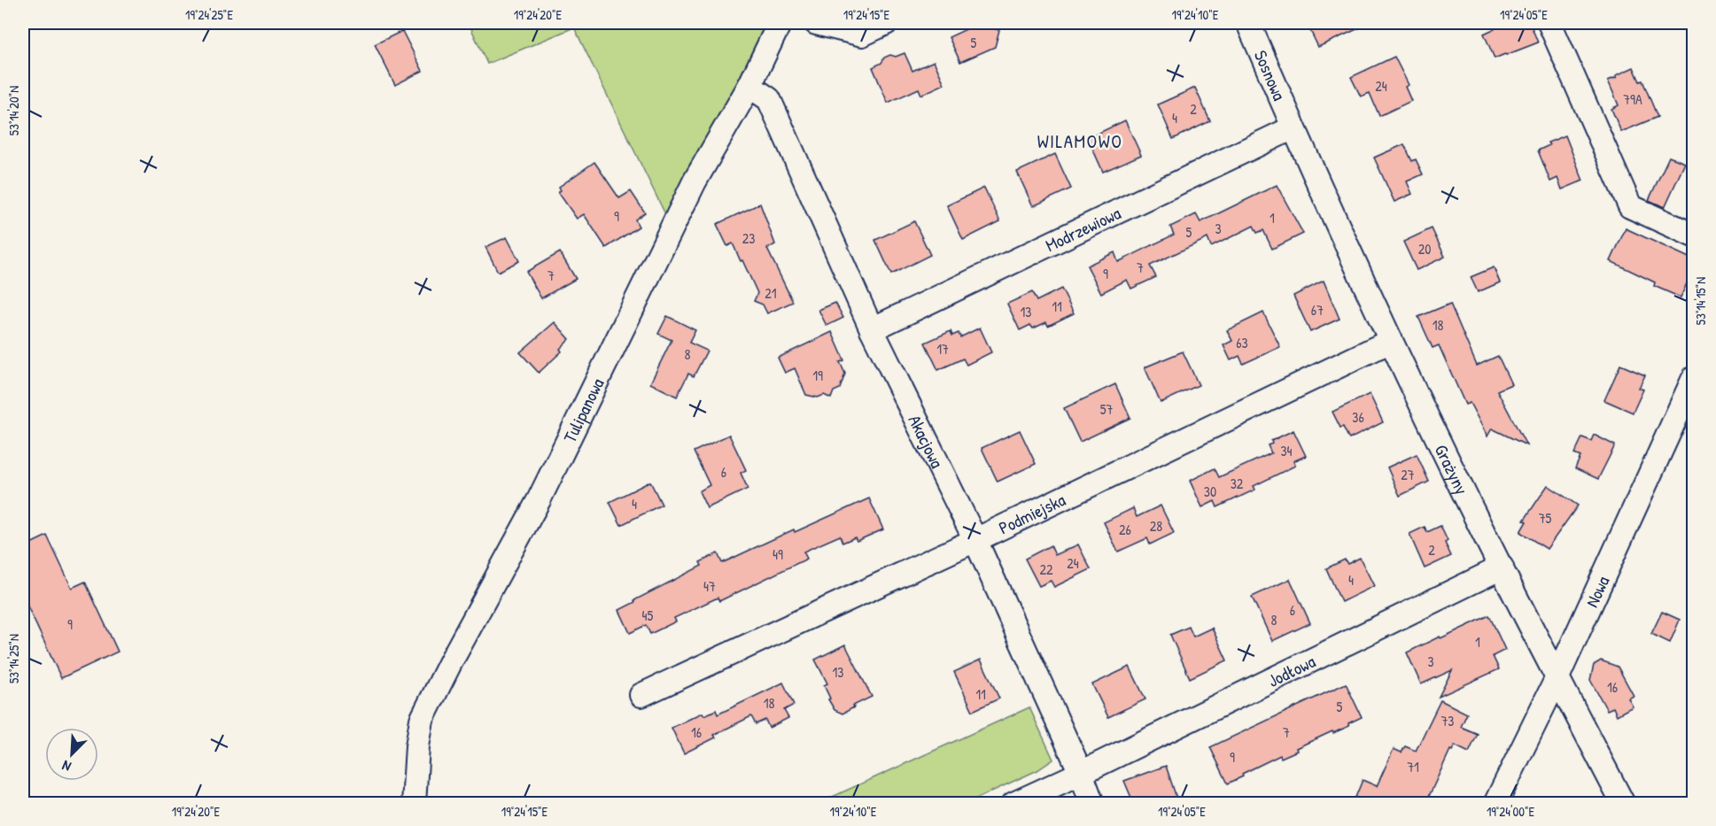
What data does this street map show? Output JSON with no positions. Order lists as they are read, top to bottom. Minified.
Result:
{"streets":{"street":["Sosnowa","Modrzewiowa","Tulipanowa","Akacjowa","Grażyny","Podmiejska","Nowa","Jodłowa"]},"crossings":[["Sosnowa","Modrzewiowa"],["Sosnowa","Grażyny"],["Modrzewiowa","Akacjowa"],["Modrzewiowa","Grażyny"],["Tulipanowa","Akacjowa"],["Akacjowa","Podmiejska"],["Akacjowa","Jodłowa"],["Grażyny","Podmiejska"],["Grażyny","Nowa"],["Grażyny","Jodłowa"]],"districts":["WILAMOWO"],"house_numbers":["5","24","79A","2","4","9","1","3","5","23","20","7","9","7","21","11","67","13","18","63","17","8","19","57","36","34","6","27","32","30","4","75","28","26","2","49","24","22","4","47","6","45","8","9","1","3","13","16","11","18","5","73","16","7","9","71"],"north":"bottom left","coordinates":["19°24'25\"E","19°24'20\"E","19°24'15\"E","19°24'10\"E","19°24'05\"E","53°14'20\"N","53°14'15\"N","53°14'25\"N","19°24'00\"E"]}
